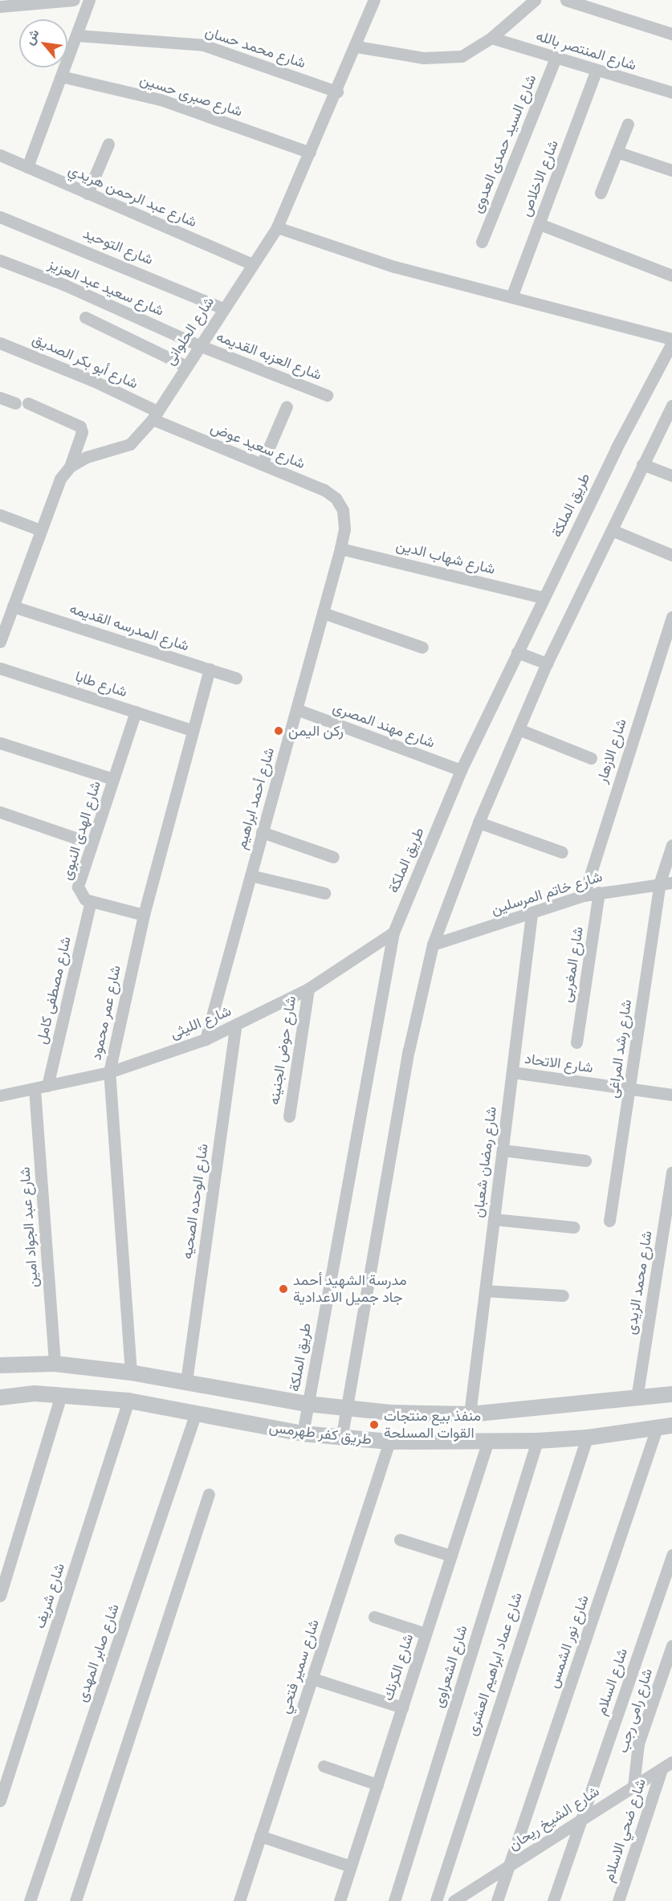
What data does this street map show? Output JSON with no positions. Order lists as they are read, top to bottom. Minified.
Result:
{"streets":{"street":["شارع محمد حسان","شارع المنتصر بالله","شارع صبرى حسين","شارع السيد حمدى العدوى","شارع الاخلاص","شارع عبد الرحمن هريدي","شارع التوحيد","شارع سعيد عبد العزيز","شارع الحلوانى","شارع العزبه القديمه","شارع أبو بكر الصديق","شارع سعيد عوض","طريق الملكة","شارع شهاب الدين","شارع المدرسه القديمه","شارع طابا","شارع مهند المصرى","شارع الازهار","شارع أحمد ابراهيم","شارع الهدى النبوى","شارع خاتم المرسلين","شارع المغربى","شارع مصطفى كامل","شارع عمر محمود","شارع الليثى","شارع رشد المراغى","شارع حوض الجنينه","شارع الاتحاد","شارع رمضان شعبان","شارع الوحده الصحيه","شارع عبد الجواد امين","شارع محمد الزيدى","طريق كفر طهرمس","شارع شريف","شارع نور الشمس","شارع صابر المهدى","شارع عماد ابراهيم العشرى","شارع سمير فتحي","شارع الشعراوى","شارع الكرنك","شارع السلام","شارع رامى رجب","شارع الشيخ ريحان","شارع ضحي الاسلام"]},"crossings":[["شارع محمد حسان","شارع الحلوانى"],["شارع المنتصر بالله","شارع السيد حمدى العدوى"],["شارع المنتصر بالله","شارع الاخلاص"],["شارع صبرى حسين","شارع الحلوانى"],["شارع عبد الرحمن هريدي","شارع الحلوانى"],["شارع التوحيد","شارع الحلوانى"],["شارع سعيد عبد العزيز","شارع الحلوانى"],["شارع سعيد عبد العزيز","شارع العزبه القديمه"],["شارع الحلوانى","شارع العزبه القديمه"],["شارع الحلوانى","شارع أبو بكر الصديق"],["شارع الحلوانى","شارع سعيد عوض"],["شارع الحلوانى","شارع المدرسه القديمه"],["شارع أبو بكر الصديق","شارع سعيد عوض"],["شارع سعيد عوض","شارع أحمد ابراهيم"],["طريق الملكة","شارع شهاب الدين"],["طريق الملكة","شارع مهند المصرى"],["طريق الملكة","شارع الليثى"],["طريق الملكة","طريق كفر طهرمس"],["شارع شهاب الدين","شارع أحمد ابراهيم"],["شارع المدرسه القديمه","شارع عمر محمود"],["شارع طابا","شارع الهدى النبوى"],["شارع طابا","شارع عمر محمود"],["شارع مهند المصرى","شارع أحمد ابراهيم"],["شارع الازهار","شارع خاتم المرسلين"],["شارع أحمد ابراهيم","شارع الليثى"],["شارع الهدى النبوى","شارع مصطفى كامل"],["شارع خاتم المرسلين","شارع المغربى"],["شارع خاتم المرسلين","شارع رشد المراغى"],["شارع خاتم المرسلين","شارع رمضان شعبان"],["شارع مصطفى كامل","شارع الليثى"],["شارع عمر محمود","شارع الليثى"],["شارع عمر محمود","طريق كفر طهرمس"],["شارع الليثى","شارع حوض الجنينه"],["شارع الليثى","شارع الوحده الصحيه"],["شارع الليثى","شارع عبد الجواد امين"],["شارع رشد المراغى","شارع الاتحاد"],["شارع الاتحاد","شارع رمضان شعبان"],["شارع رمضان شعبان","طريق كفر طهرمس"],["شارع الوحده الصحيه","طريق كفر طهرمس"],["شارع عبد الجواد امين","طريق كفر طهرمس"],["شارع محمد الزيدى","طريق كفر طهرمس"],["طريق كفر طهرمس","شارع شريف"],["طريق كفر طهرمس","شارع نور الشمس"],["طريق كفر طهرمس","شارع صابر المهدى"],["طريق كفر طهرمس","شارع عماد ابراهيم العشرى"],["طريق كفر طهرمس","شارع سمير فتحي"],["طريق كفر طهرمس","شارع الشعراوى"],["طريق كفر طهرمس","شارع الكرنك"],["شارع نور الشمس","شارع الشيخ ريحان"],["شارع السلام","شارع الشيخ ريحان"],["شارع رامى رجب","شارع الشيخ ريحان"],["شارع الشيخ ريحان","شارع ضحي الاسلام"]],"places":["ركن اليمن","مدرسة الشهيد أحمد جاد جميل الاعدادية","منفذ بيع منتجات القوات المسلحة"],"north":"top left"}
